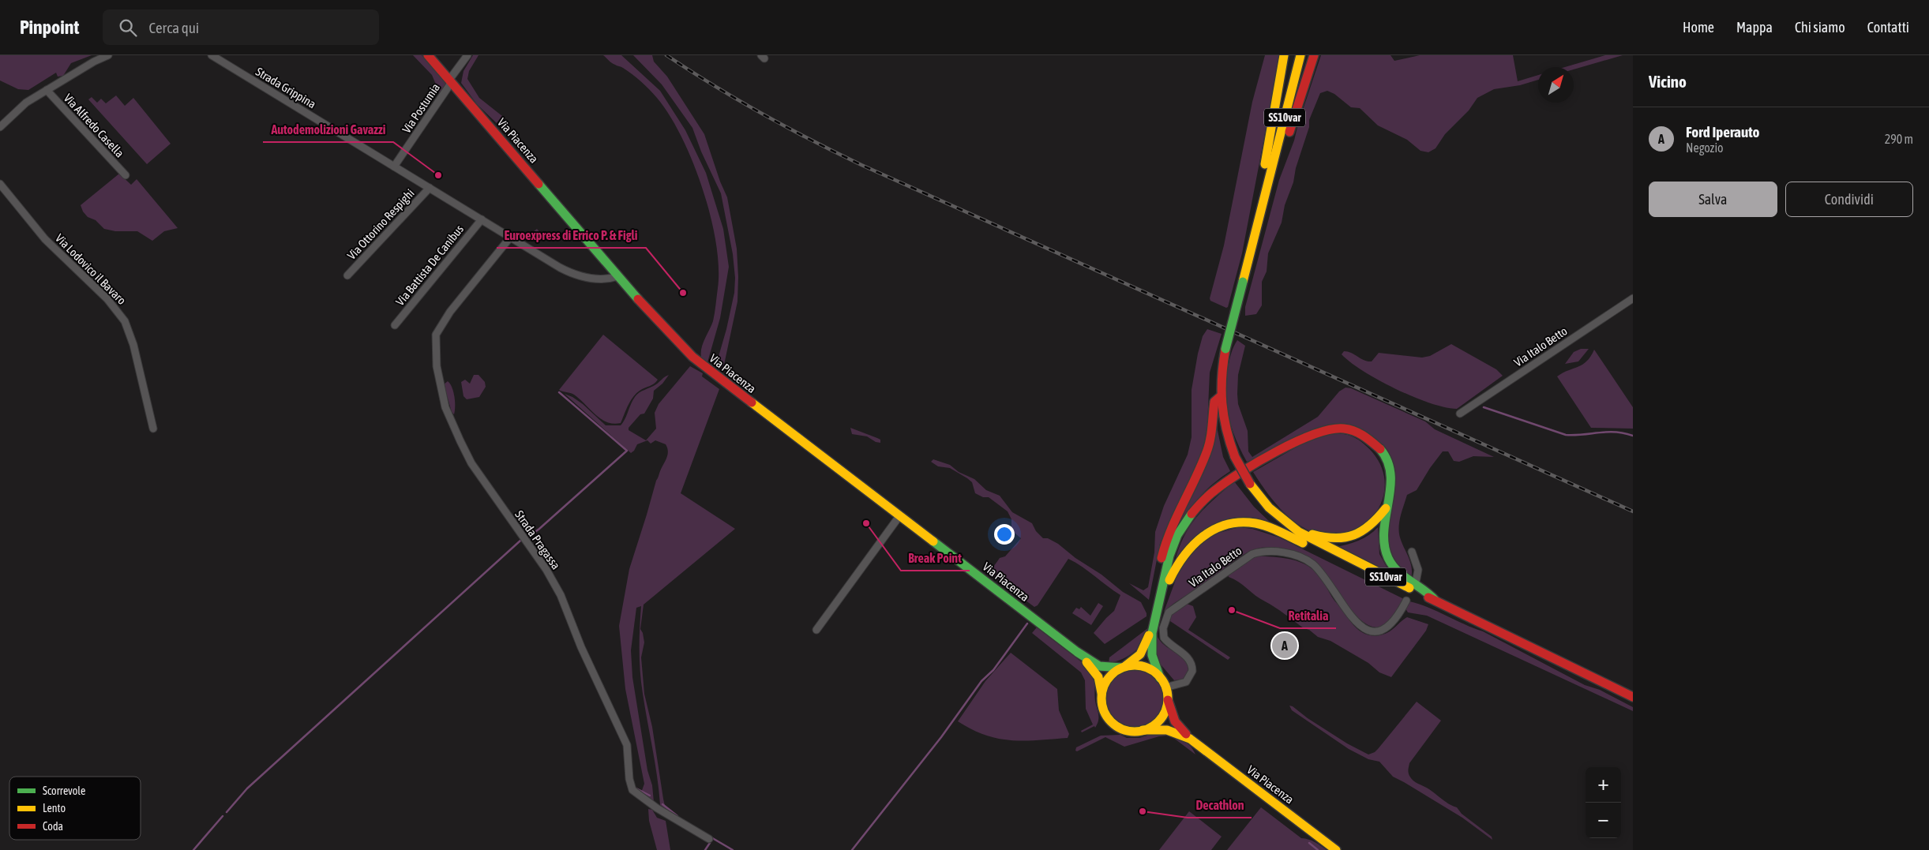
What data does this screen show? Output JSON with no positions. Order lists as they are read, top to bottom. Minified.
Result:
{"streets":{"main road":["SS10var","Via Piacenza"],"street":["Strada Grippina","Via Postumia","Via Alfredo Casella","Via Ottorino Respighi","Via Battista De Canibus","Via Lodovico il Bavaro","Via Italo Betto","Strada Pragassa"]},"crossings":[["Strada Grippina","Via Postumia"],["Strada Grippina","Via Piacenza"],["Strada Grippina","Via Ottorino Respighi"],["Strada Grippina","Via Battista De Canibus"],["Strada Grippina","Strada Pragassa"],["Via Postumia","Via Piacenza"],["Via Piacenza","Via Italo Betto"]],"places":["Autodemolizioni Gavazzi","Euroexpress di Errico P. & Figli","Break Point","Retitalia","Decathlon"],"legend":["Scorrevole","Lento","Coda"],"north":"top right","page":{"header":"Pinpoint","search":"Cerca qui","nav":["Home","Mappa","Chi siamo","Contatti"],"heading":"Vicino","list":[{"mark":"A","name":"Ford Iperauto","note":"Negozio","value":"290 m"}],"buttons":["Salva","Condividi"],"pins":"A","map_buttons":["+","−"]}}
